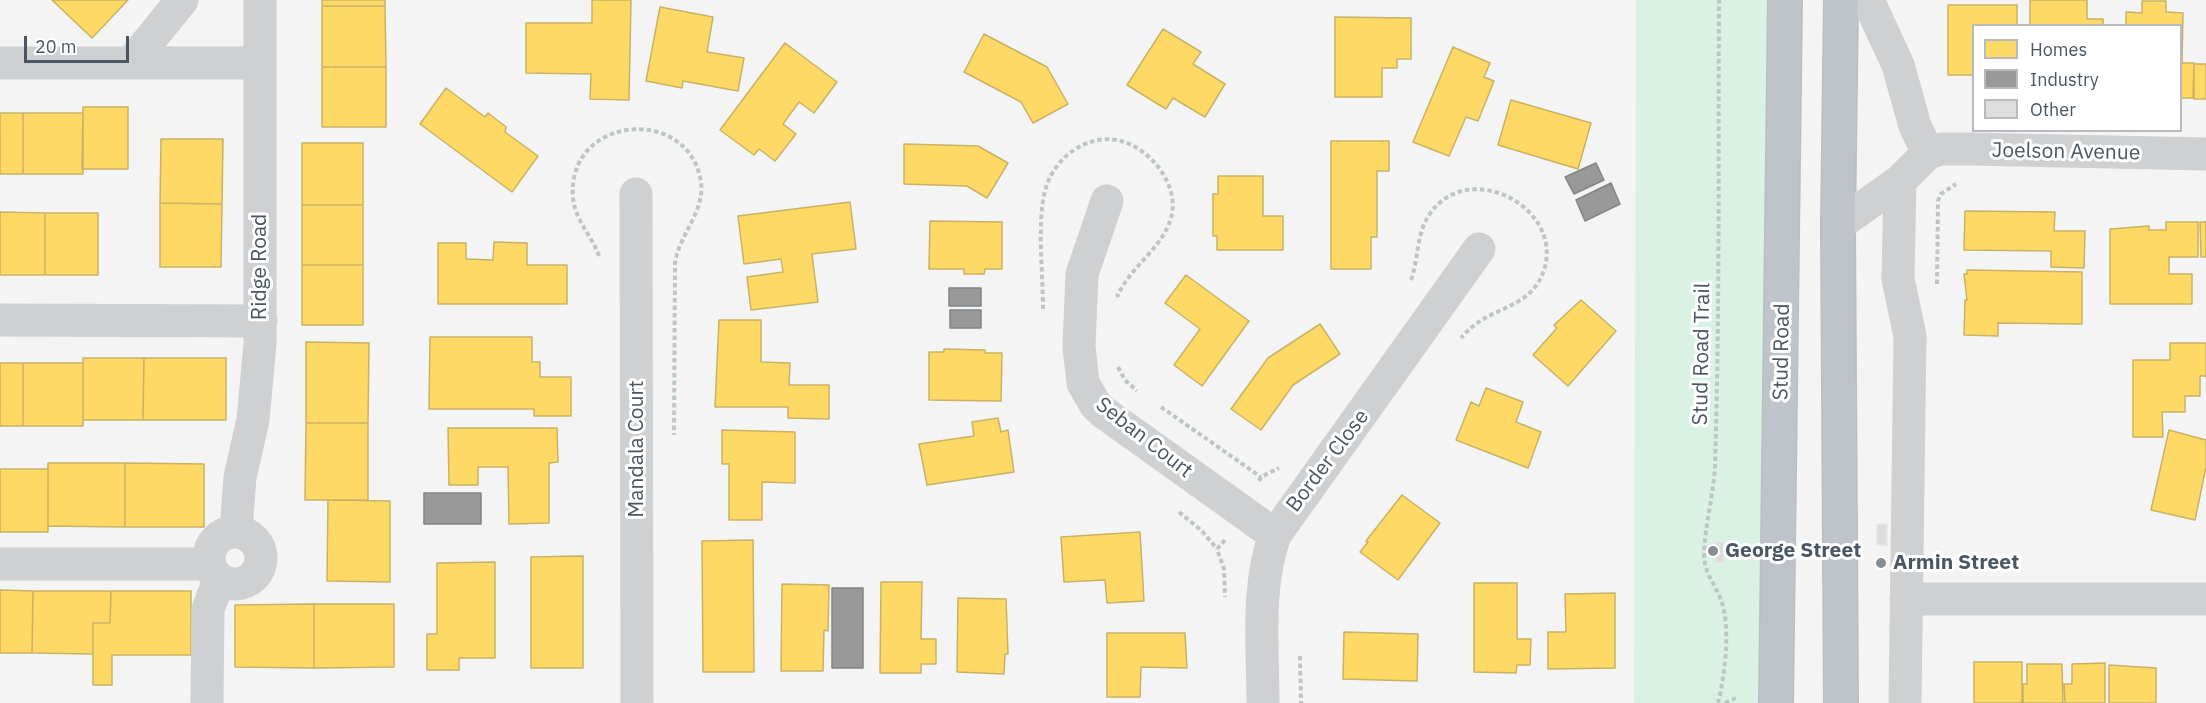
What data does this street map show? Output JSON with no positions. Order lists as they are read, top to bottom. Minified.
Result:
{"streets":{"highway":["Stud Road"],"street":["Joelson Avenue","Ridge Road","Seban Court","Mandala Court","Border Close"],"path":["Stud Road Trail"]},"crossings":[["Seban Court","Border Close"]],"places":["George Street","Armin Street"],"legend":["Homes","Industry","Other"],"scale_bar":"20 m"}
